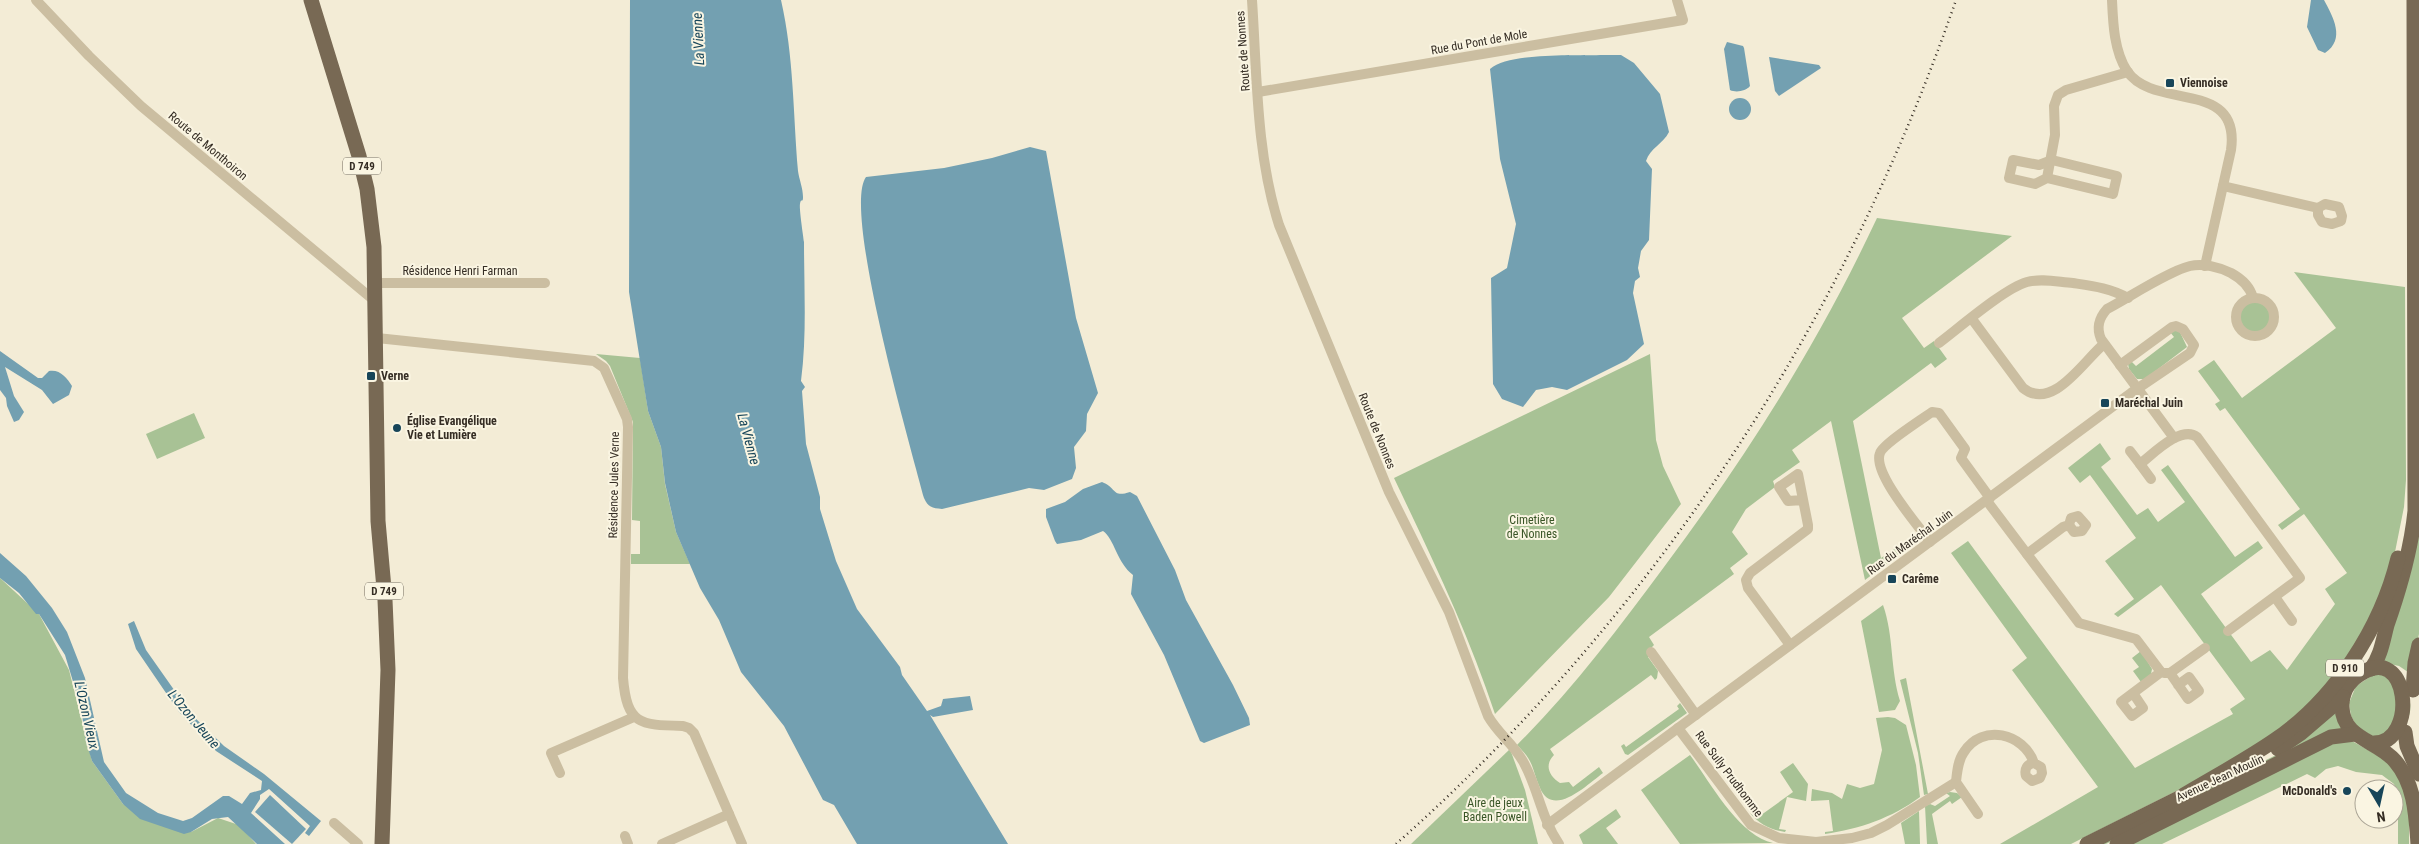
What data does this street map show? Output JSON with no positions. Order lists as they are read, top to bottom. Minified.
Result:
{"streets":{"main road":["D 749","D 910","Avenue Jean Moulin"],"street":["Rue du Pont de Mole","Route de Nonnes","Route de Monthoiron","Résidence Henri Farman","Résidence Jules Verne","Rue du Maréchal Juin","Rue Sully Prudhomme"]},"crossings":[["Rue du Pont de Mole","Route de Nonnes"],["Route de Nonnes","Rue du Maréchal Juin"],["Route de Monthoiron","D 749"],["Route de Monthoiron","Résidence Henri Farman"],["D 749","Résidence Henri Farman"],["D 749","Résidence Jules Verne"],["Rue du Maréchal Juin","Rue Sully Prudhomme"],["D 910","Avenue Jean Moulin"]],"water":["La Vienne","L'Ozon Vieux","L'Ozon Jeune"],"parks":["Cimetière de Nonnes","Aire de jeux Baden Powell"],"places":{"transit":["Viennoise","Verne","Maréchal Juin","Carême"],"other":["Église Evangélique Vie et Lumière","McDonald's"]},"north":"bottom"}
